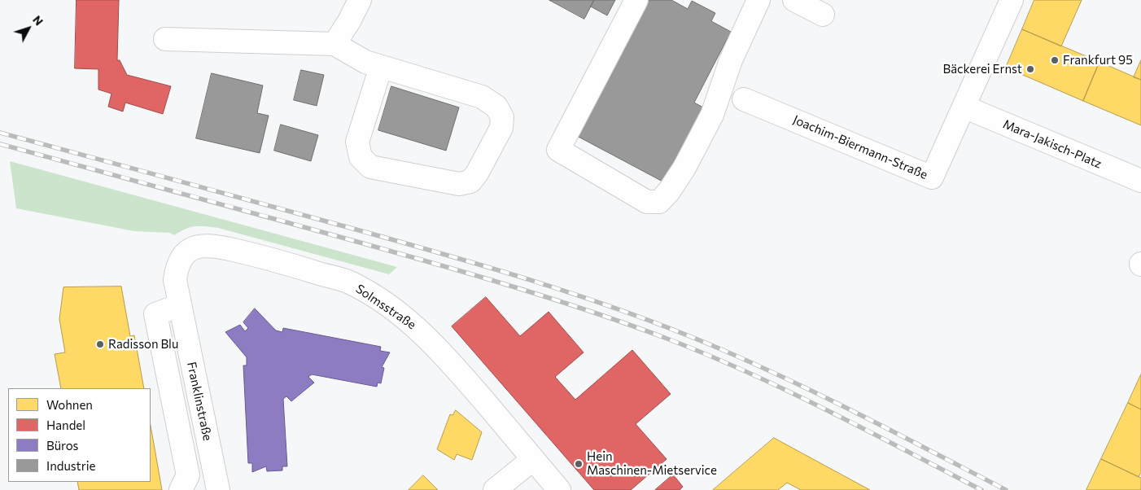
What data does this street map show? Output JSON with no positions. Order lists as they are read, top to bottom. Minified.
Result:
{"streets":{"street":["Mara-Jakisch-Platz","Joachim-Biermann-Straße","Solmsstraße","Franklinstraße"]},"crossings":[["Mara-Jakisch-Platz","Joachim-Biermann-Straße"],["Solmsstraße","Franklinstraße"]],"places":["Frankfurt 95","Bäckerei Ernst","Radisson Blu","Hein Maschinen-Mietservice"],"legend":["Wohnen","Handel","Büros","Industrie"],"north":"top right"}
